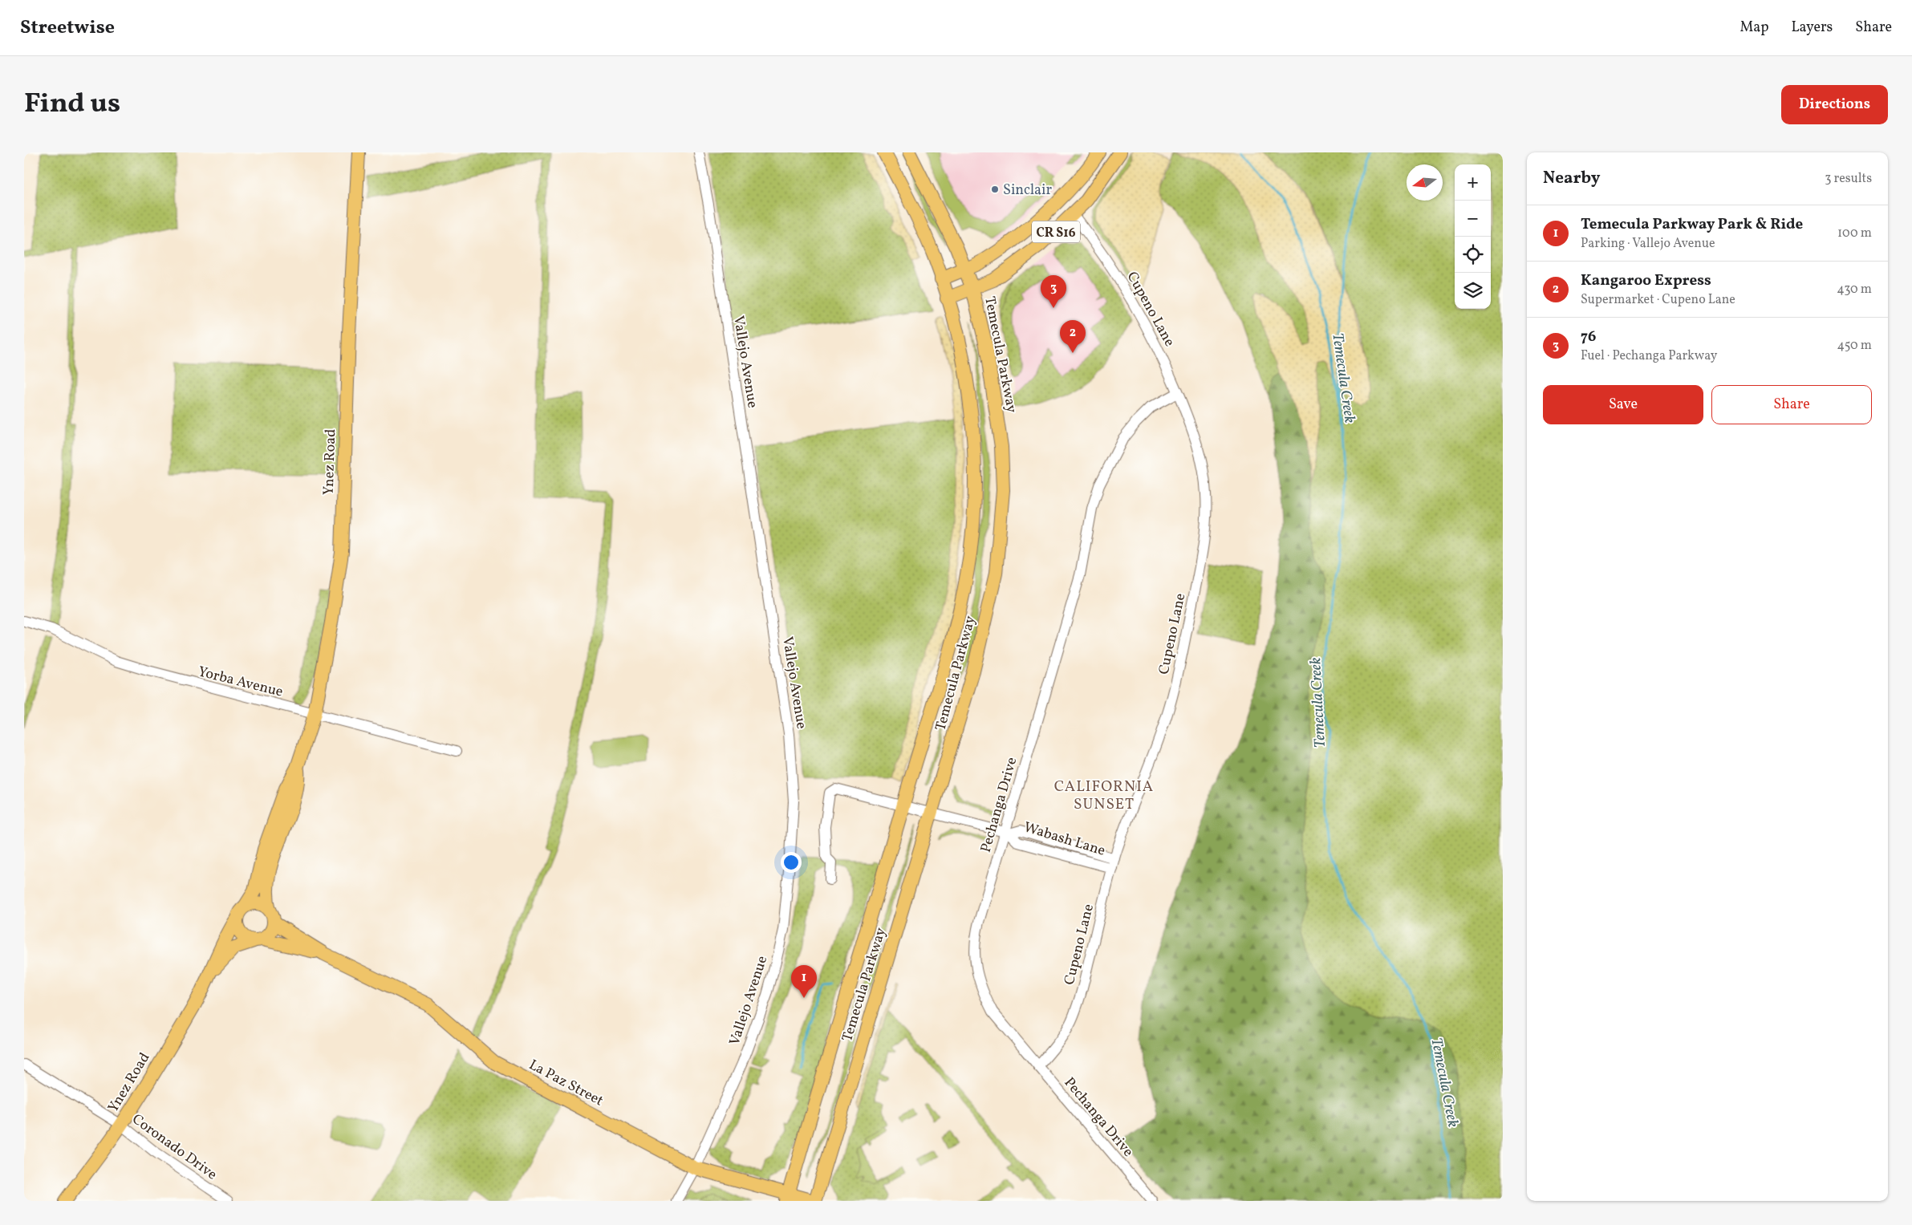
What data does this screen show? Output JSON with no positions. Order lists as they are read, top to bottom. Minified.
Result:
{"streets":{"main road":["CR S16","Temecula Parkway","Ynez Road","La Paz Street"],"street":["Cupeno Lane","Vallejo Avenue","Yorba Avenue","Pechanga Drive","Wabash Lane","Coronado Drive"]},"crossings":[["CR S16","Cupeno Lane"],["CR S16","Temecula Parkway"],["Cupeno Lane","Pechanga Drive"],["Cupeno Lane","Wabash Lane"],["Temecula Parkway","Wabash Lane"],["Temecula Parkway","La Paz Street"],["Vallejo Avenue","La Paz Street"],["Ynez Road","Yorba Avenue"],["Ynez Road","La Paz Street"],["Ynez Road","Coronado Drive"],["Pechanga Drive","Wabash Lane"]],"districts":["CALIFORNIA SUNSET"],"water":["Temecula Creek"],"places":["Sinclair"],"north":"left","page":{"header":"Streetwise","nav":["Map","Layers","Share"],"title":"Find us","buttons":["Directions",["Save","Share"]],"heading":["Nearby","3 results"],"map_buttons":["+","−"],"list":[{"mark":"1","name":"Temecula Parkway Park & Ride","note":"Parking · Vallejo Avenue","value":"100 m"},{"mark":"2","name":"Kangaroo Express","note":"Supermarket · Cupeno Lane","value":"430 m"},{"mark":"3","name":"76","note":"Fuel · Pechanga Parkway","value":"450 m"}],"pins":["3","2","1"]}}
